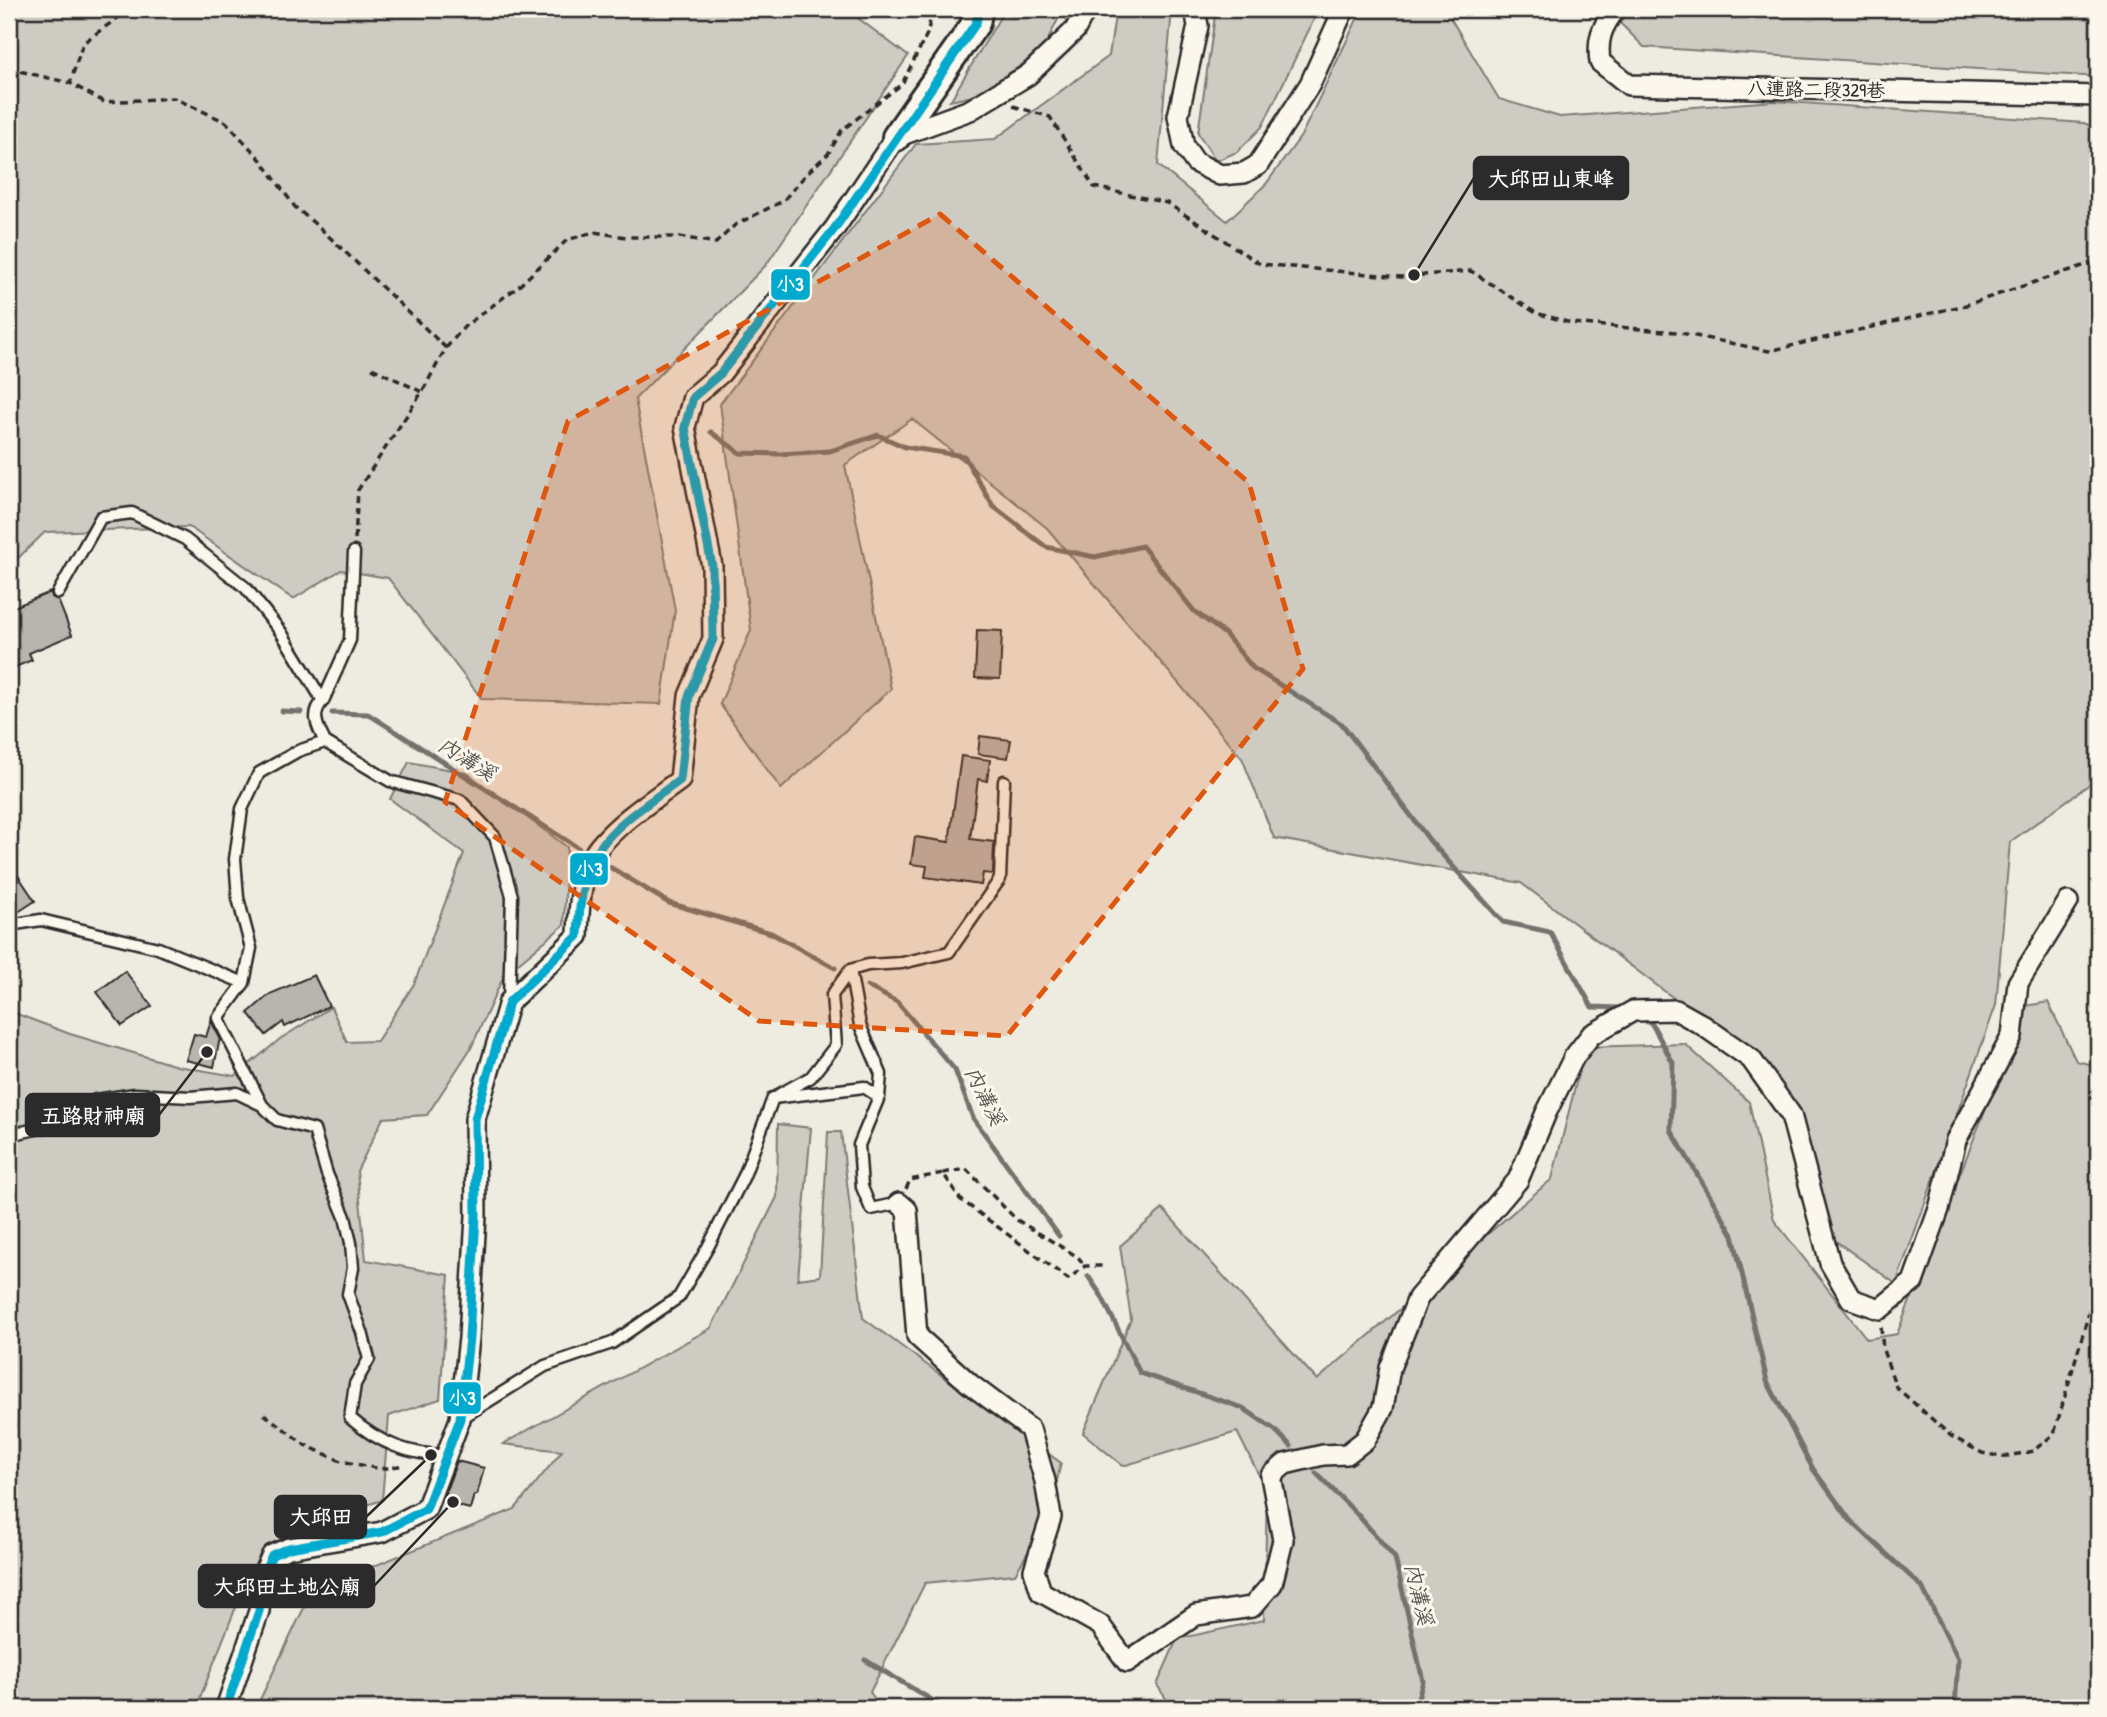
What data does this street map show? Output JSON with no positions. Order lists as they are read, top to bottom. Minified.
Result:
{"streets":{"street":["八連路二段329巷"]},"water":["內溝溪"],"places":["大邱田山東峰","五路財神廟","大邱田","大邱田土地公廟"],"lines":["transit line 小3"]}
